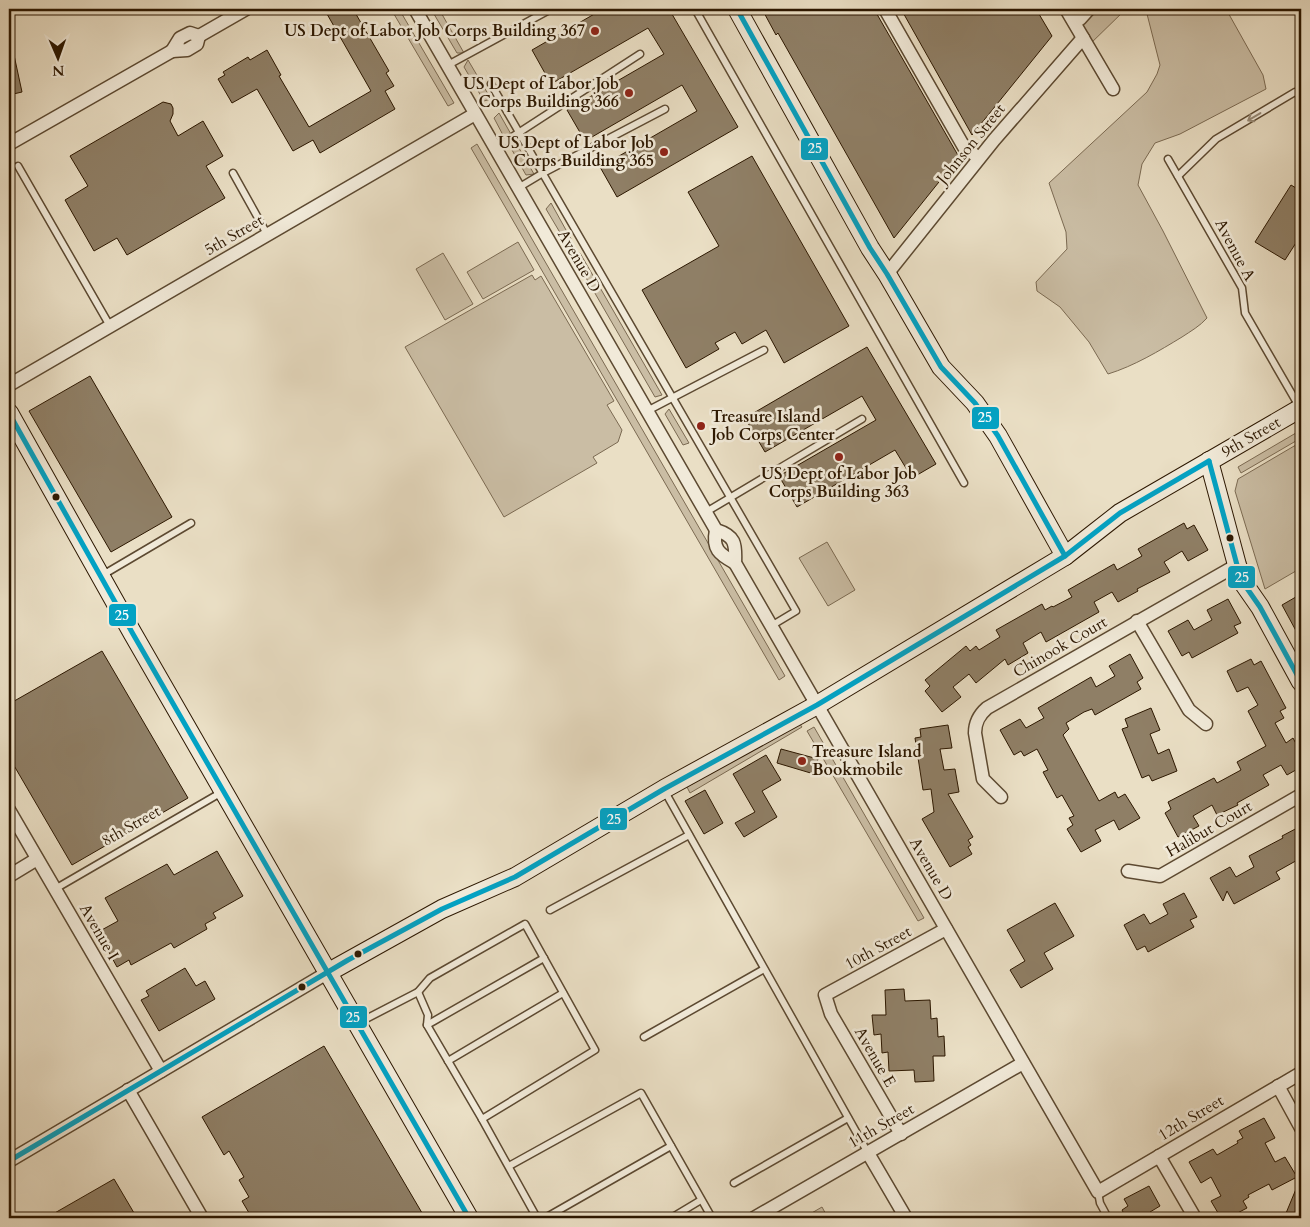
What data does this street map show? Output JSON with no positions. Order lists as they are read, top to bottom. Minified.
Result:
{"streets":{"street":["Johnson Street","5th Street","Avenue D","9th Street","Chinook Court","Halibut Court","Avenue I","10th Street","Avenue E","12th Street","11th Street"],"lane":["Avenue A","8th Street"]},"crossings":[["5th Street","Avenue D"],["Avenue A","9th Street"],["Avenue D","9th Street"],["Avenue D","10th Street"],["Avenue D","12th Street"],["Avenue D","11th Street"],["9th Street","Avenue I"],["8th Street","Avenue I"],["10th Street","Avenue E"],["Avenue E","11th Street"]],"places":["US Dept of Labor Job Corps Building 367","US Dept of Labor Job Corps Building 366","US Dept of Labor Job Corps Building 365","Treasure Island Job Corps Center","US Dept of Labor Job Corps Building 363","Treasure Island Bookmobile"],"lines":["transit line 25"],"north":"bottom"}
